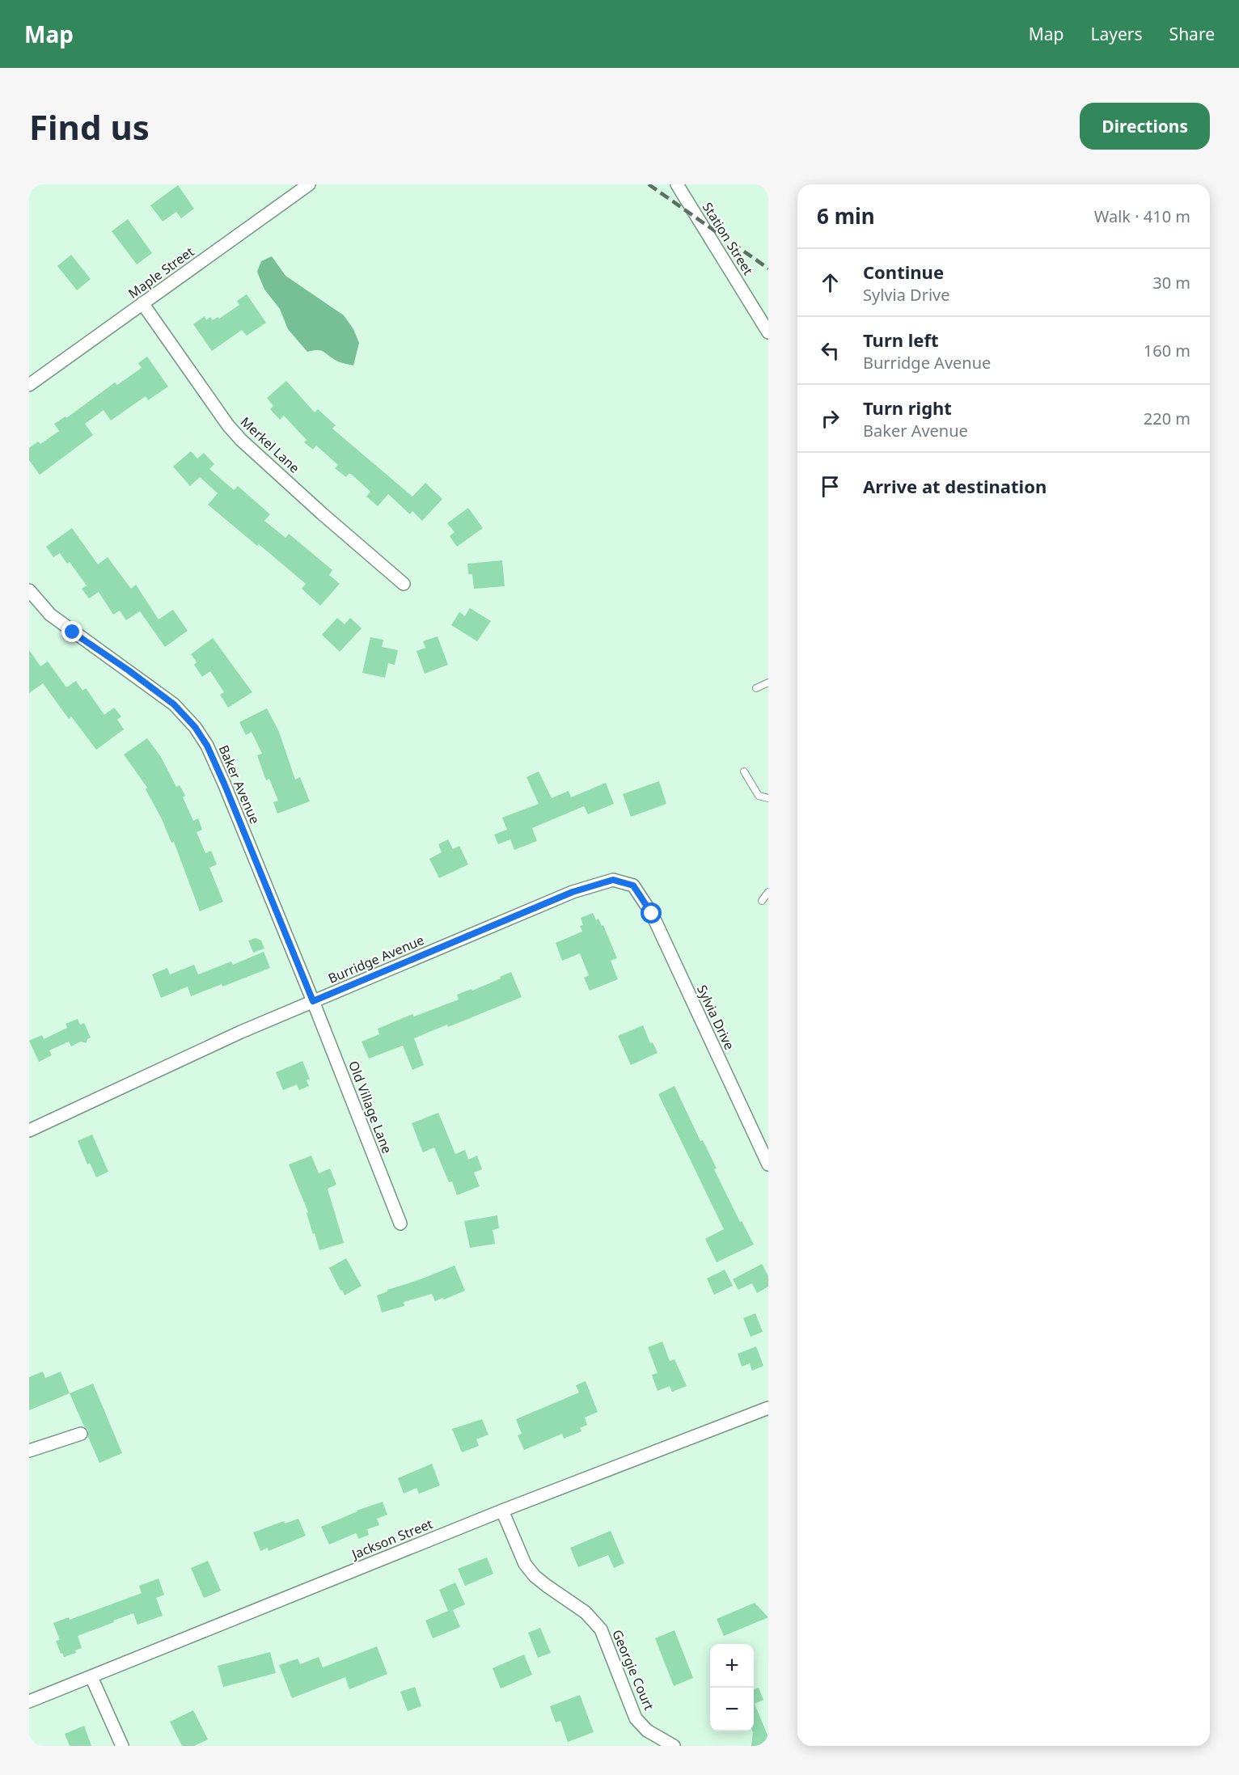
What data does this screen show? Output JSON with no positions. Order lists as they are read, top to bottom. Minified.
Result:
{"streets":{"street":["Station Street","Maple Street","Merkel Lane","Baker Avenue","Burridge Avenue","Sylvia Drive","Old Village Lane","Jackson Street","Georgie Court"]},"crossings":[["Maple Street","Merkel Lane"],["Baker Avenue","Burridge Avenue"],["Baker Avenue","Old Village Lane"],["Burridge Avenue","Sylvia Drive"],["Burridge Avenue","Old Village Lane"],["Jackson Street","Georgie Court"]],"page":{"header":"Map","nav":["Map","Layers","Share"],"buttons":"Directions","title":"Find us","heading":["6 min","Walk · 410 m"],"list":[["Continue","Sylvia Drive","30 m"],["Turn left","Burridge Avenue","160 m"],["Turn right","Baker Avenue","220 m"],"Arrive at destination"],"map_buttons":["+","−"]}}
